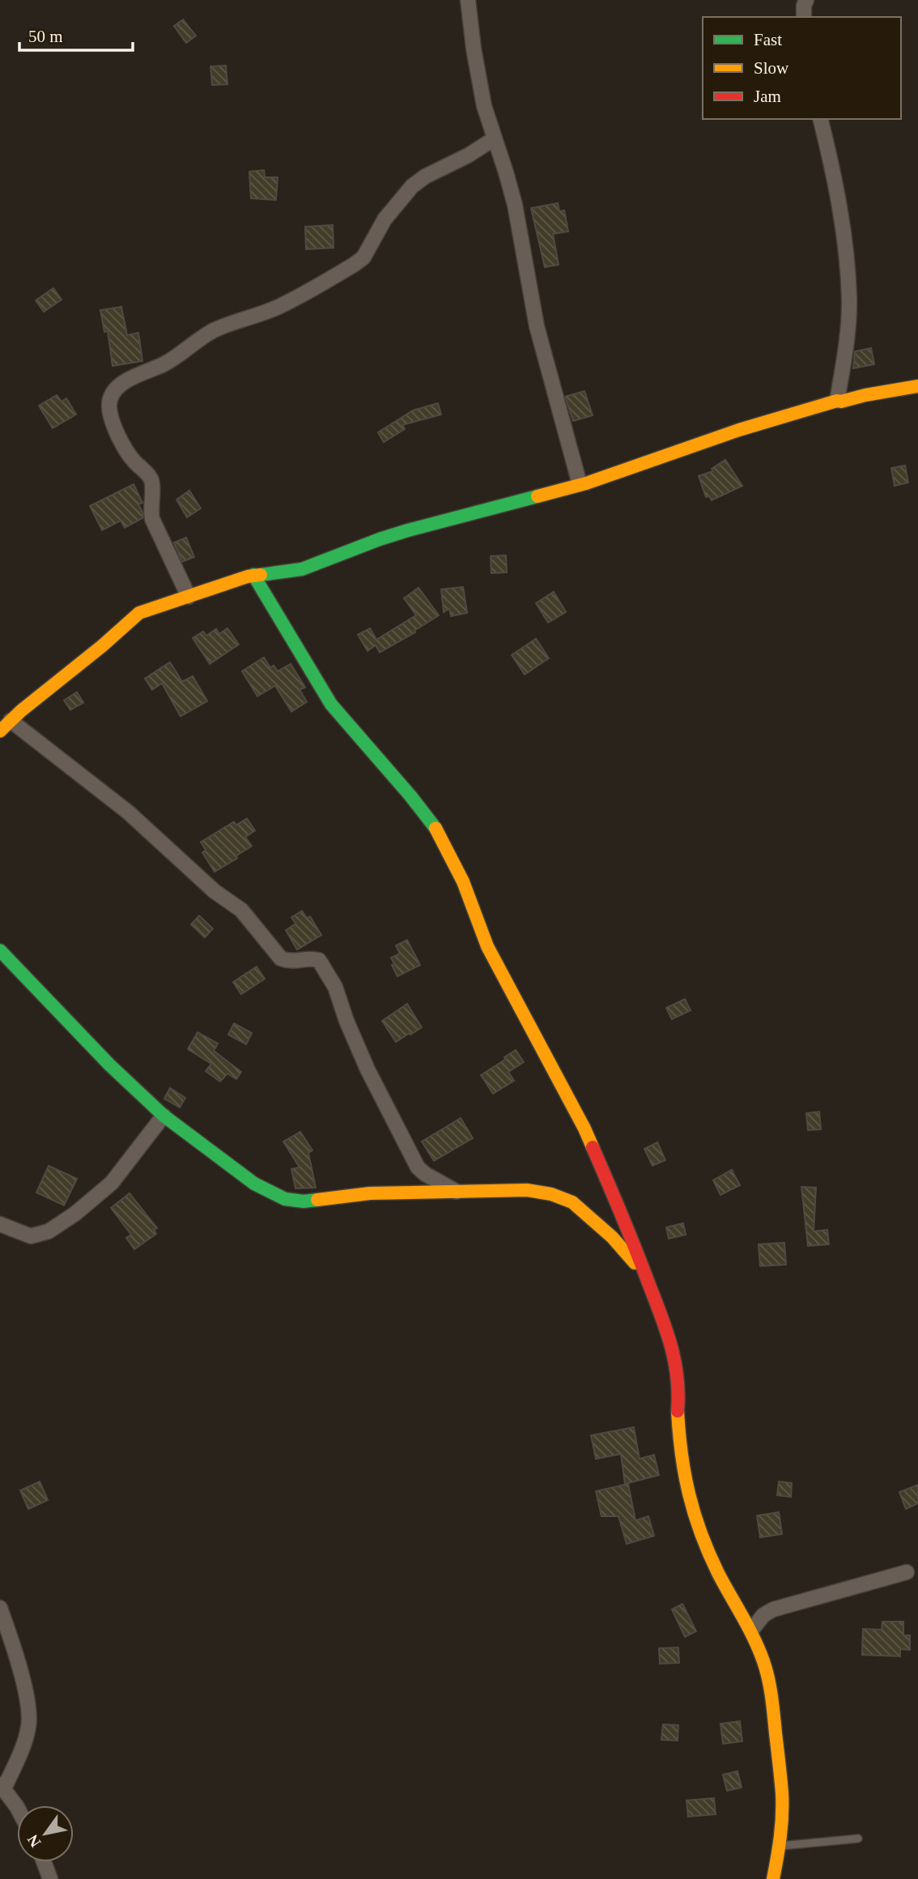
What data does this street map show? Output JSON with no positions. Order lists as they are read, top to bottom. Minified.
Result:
{"legend":["Fast","Slow","Jam"],"scale_bar":"50 m","north":"bottom left"}
